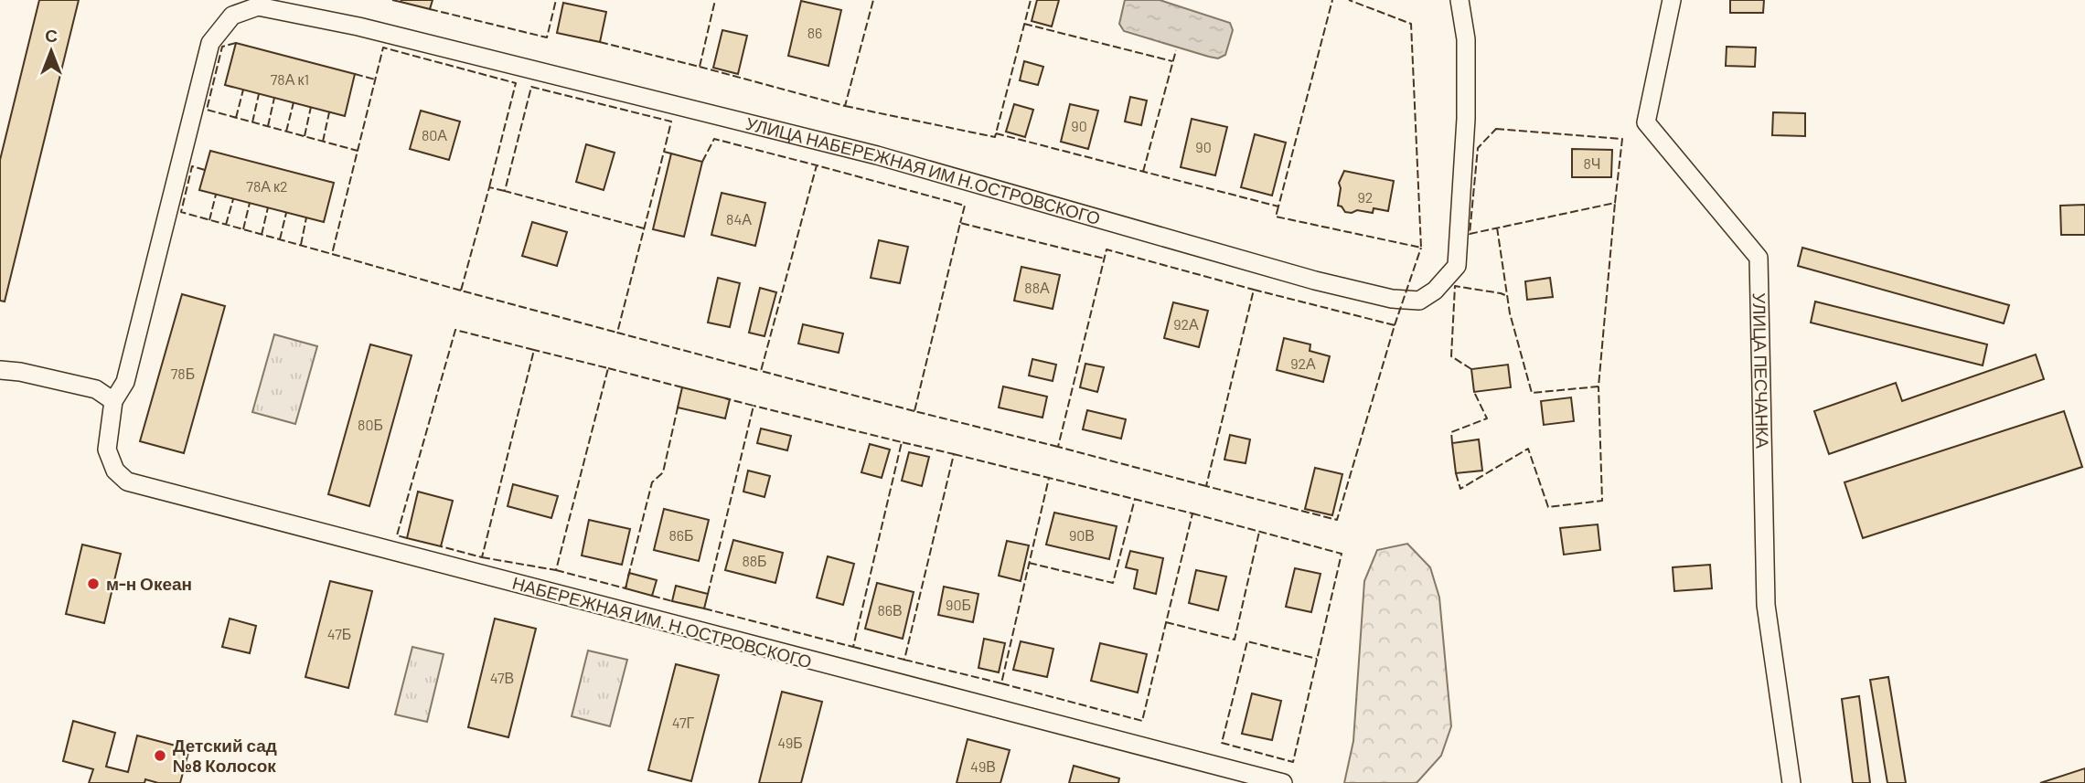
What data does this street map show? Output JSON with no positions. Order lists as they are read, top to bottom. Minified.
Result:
{"streets":{"street":["УЛИЦА НАБЕРЕЖНАЯ ИМ Н.ОСТРОВСКОГО","УЛИЦА ПЕСЧАНКА","НАБЕРЕЖНАЯ ИМ. Н.ОСТРОВСКОГО"]},"crossings":[["УЛИЦА НАБЕРЕЖНАЯ ИМ Н.ОСТРОВСКОГО","НАБЕРЕЖНАЯ ИМ. Н.ОСТРОВСКОГО"]],"places":["м-н Океан","Детский сад №8 Колосок"],"house_numbers":["86","78А к1","90","80А","90","8Ч","78А к2","92","84А","88А","92А","92А","78Б","80Б","86Б","90В","88Б","90Б","86В","47Б","47В","47Г","49Б","49В"],"north":"top"}
